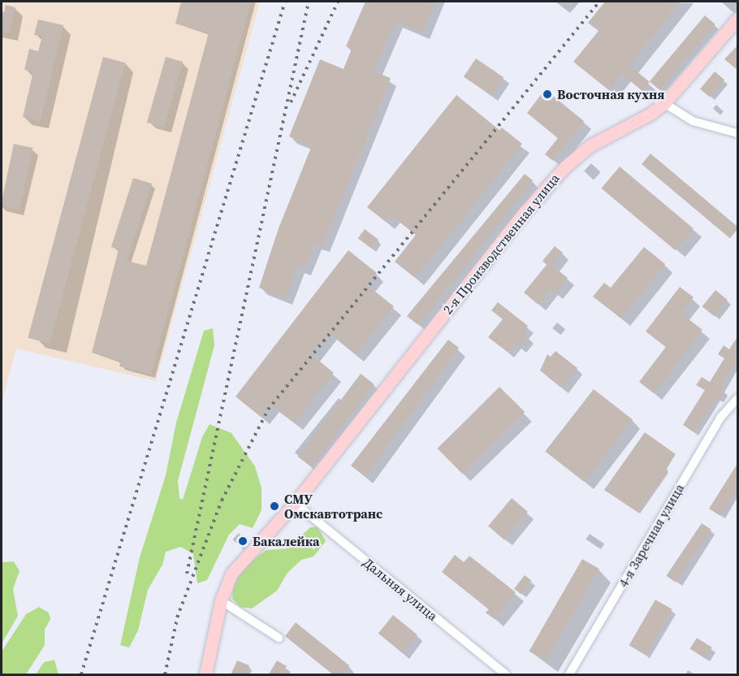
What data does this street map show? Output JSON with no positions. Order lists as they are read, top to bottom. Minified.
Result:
{"streets":{"street":["2-я Производственная улица","4-я Заречная улица","Дальняя улица"]},"crossings":[["2-я Производственная улица","Дальняя улица"]],"places":["Восточная кухня","СМУ Омскавтотранс","Бакалейка"]}
